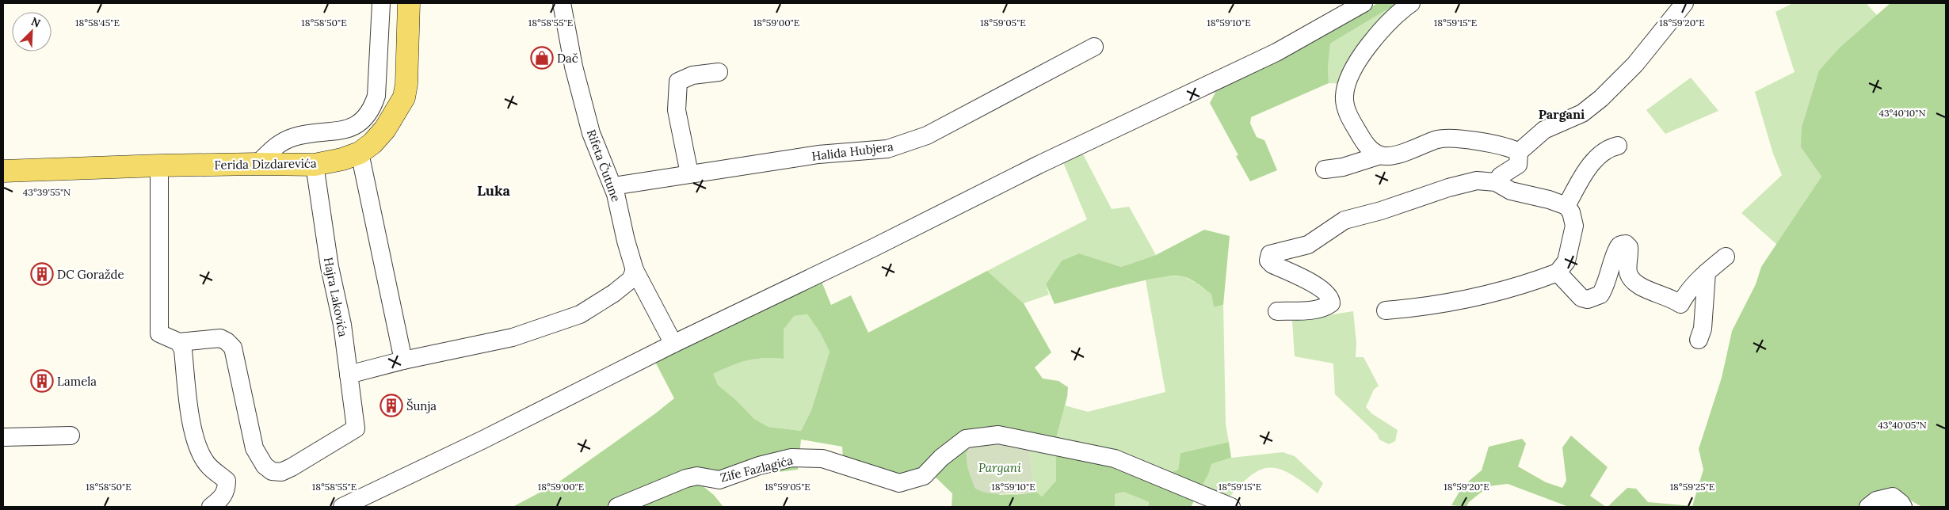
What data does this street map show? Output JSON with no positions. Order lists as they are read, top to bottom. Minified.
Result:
{"streets":{"main road":["Ferida Dizdarevića"],"street":["Halida Hubjera","Rifeta Čutune","Hajra Lakovića","Zife Fazlagića"]},"crossings":[["Halida Hubjera","Rifeta Čutune"],["Ferida Dizdarevića","Hajra Lakovića"]],"districts":["Pargani","Luka"],"parks":["Pargani"],"places":{"shop":["Dač"],"building":["DC Goražde","Lamela","Šunja"]},"north":"top right","coordinates":["18°58'45\"E","18°58'50\"E","18°58'55\"E","18°59'00\"E","18°59'05\"E","18°59'10\"E","18°59'15\"E","18°59'20\"E","43°40'10\"N","43°39'55\"N","43°40'05\"N","18°59'25\"E"]}
